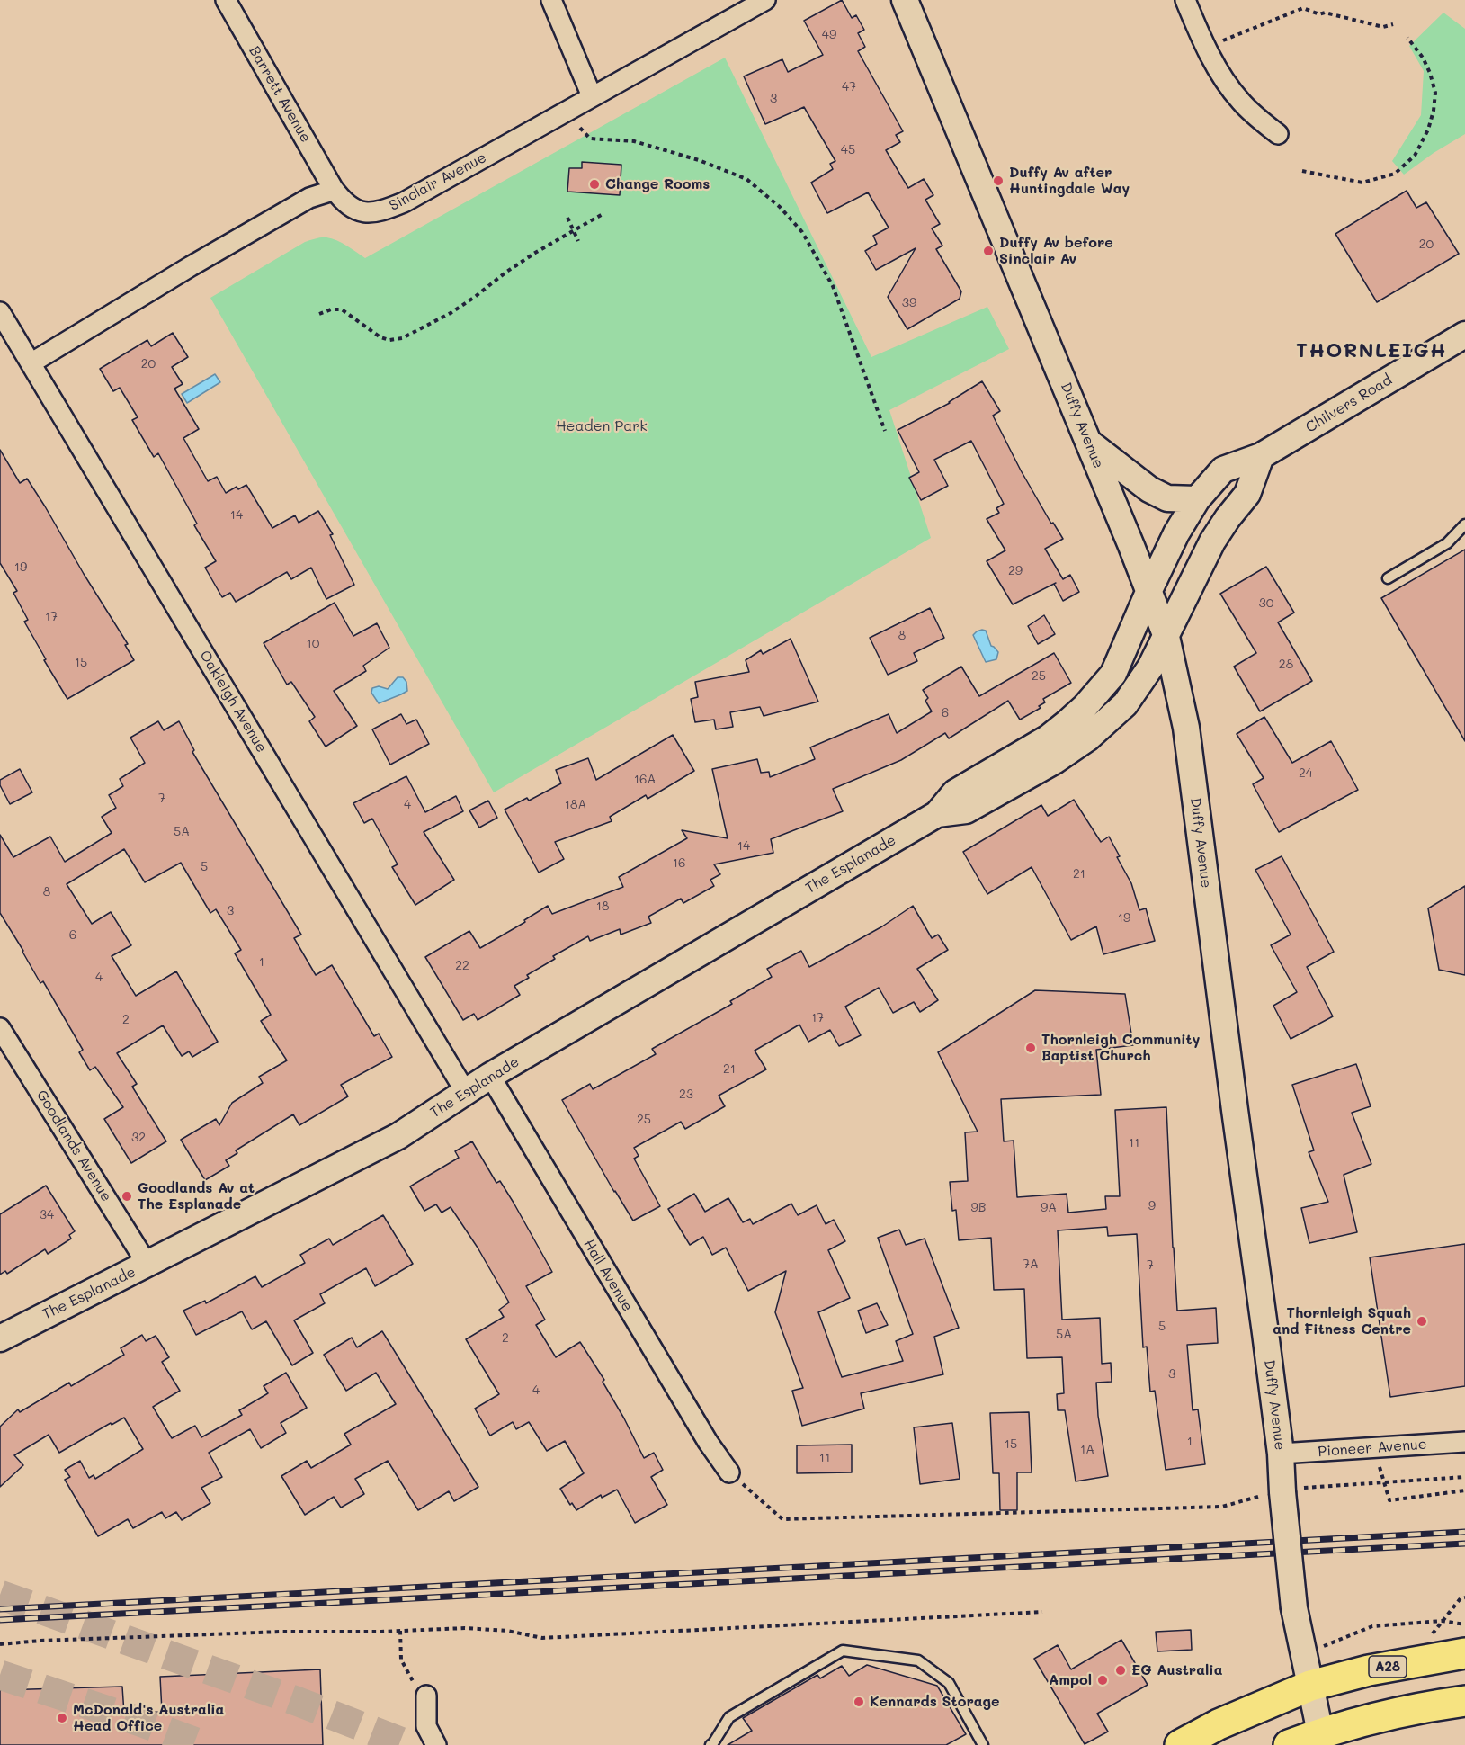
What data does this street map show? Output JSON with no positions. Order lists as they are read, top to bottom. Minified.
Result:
{"streets":{"highway":["A28"],"main road":["Chilvers Road","Duffy Avenue","The Esplanade"],"street":["Barrett Avenue","Sinclair Avenue","Oakleigh Avenue","Goodlands Avenue","Hall Avenue","Pioneer Avenue"]},"crossings":[["Barrett Avenue","Sinclair Avenue"],["Chilvers Road","Duffy Avenue"],["Chilvers Road","The Esplanade"],["Duffy Avenue","The Esplanade"],["Duffy Avenue","Pioneer Avenue"],["Duffy Avenue","A28"],["Oakleigh Avenue","The Esplanade"],["The Esplanade","Goodlands Avenue"],["The Esplanade","Hall Avenue"]],"districts":["THORNLEIGH"],"parks":["Headen Park"],"places":["Duffy Av after Huntingdale Way","Change Rooms","Duffy Av before Sinclair Av","Thornleigh Community Baptist Church","Goodlands Av at The Esplanade","Thornleigh Squah and Fitness Centre","EG Australia","Ampol","Kennards Storage","McDonald's Australia Head Office"],"house_numbers":["49","47","3","45","20","39","20","14","19","29","30","17","8","10","15","28","25","6","24","16A","7","4","18A","5A","14","16","5","21","8","18","3","19","6","1","22","4","17","2","21","23","25","32","11","9","9B","9A","34","7A","7","5","5A","2","3","4","1","15","1A","11"]}
